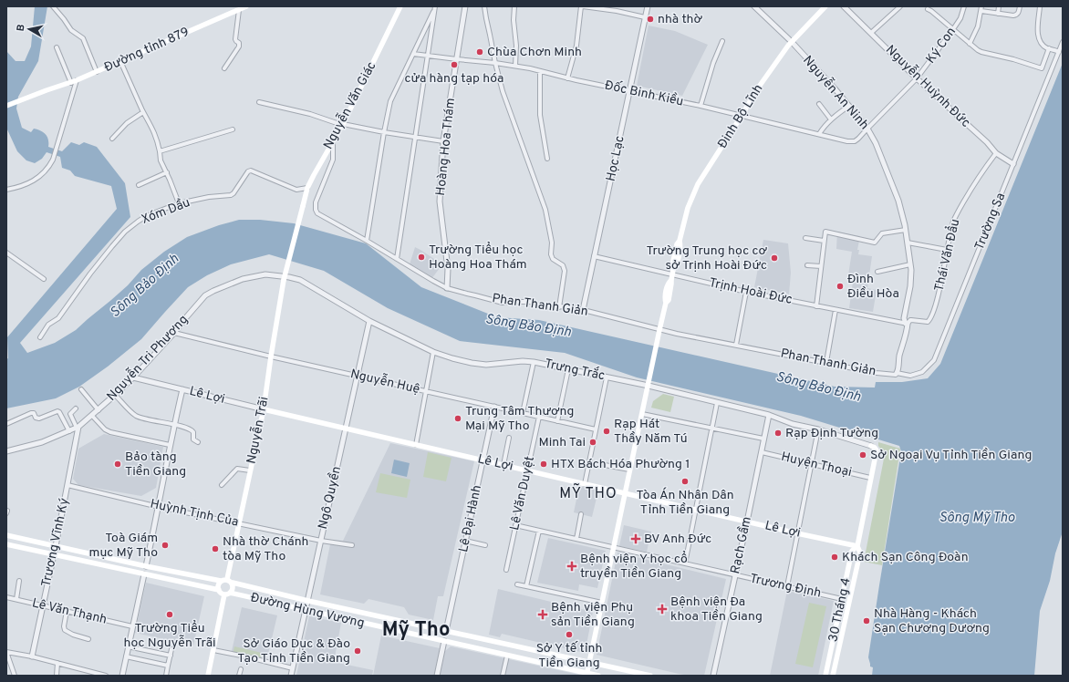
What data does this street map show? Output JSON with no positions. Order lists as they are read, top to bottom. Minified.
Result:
{"streets":{"main road":["Đường tỉnh 879","Nguyễn Văn Giác","Đinh Bộ Lĩnh","Lê Lợi","Nguyễn Trãi","30 Tháng 4","Đường Hùng Vương"],"street":["Ký Con","Nguyễn Huỳnh Đức","Nguyễn An Ninh","Đốc Binh Kiều","Hoàng Hoa Thám","Học Lạc","Xóm Dầu","Trường Sa","Thái Văn Đẩu","Trịnh Hoài Đức","Phan Thanh Giản","Nguyễn Tri Phương","Trưng Trắc","Nguyễn Huệ","Huyện Thoại","Lê Văn Duyệt","Ngô Quyền","Huỳnh Tịnh Của","Lê Đại Hành","Trương Vĩnh Ký","Rạch Gầm","Trương Định","Lê Văn Thạnh"]},"crossings":[["Ký Con","Nguyễn Huỳnh Đức"],["Ký Con","Nguyễn An Ninh"],["Ký Con","Đốc Binh Kiều"],["Nguyễn Huỳnh Đức","Trường Sa"],["Nguyễn Huỳnh Đức","Thái Văn Đẩu"],["Nguyễn An Ninh","Đốc Binh Kiều"],["Nguyễn An Ninh","Đinh Bộ Lĩnh"],["Nguyễn An Ninh","Trường Sa"],["Nguyễn An Ninh","Thái Văn Đẩu"],["Nguyễn An Ninh","Trịnh Hoài Đức"],["Nguyễn An Ninh","Phan Thanh Giản"],["Đốc Binh Kiều","Đinh Bộ Lĩnh"],["Đốc Binh Kiều","Hoàng Hoa Thám"],["Đốc Binh Kiều","Học Lạc"],["Nguyễn Văn Giác","Xóm Dầu"],["Nguyễn Văn Giác","Phan Thanh Giản"],["Nguyễn Văn Giác","Nguyễn Trãi"],["Đinh Bộ Lĩnh","Trịnh Hoài Đức"],["Đinh Bộ Lĩnh","Phan Thanh Giản"],["Đinh Bộ Lĩnh","Trưng Trắc"],["Đinh Bộ Lĩnh","Lê Lợi"],["Đinh Bộ Lĩnh","Trương Định"],["Đinh Bộ Lĩnh","Đường Hùng Vương"],["Hoàng Hoa Thám","Phan Thanh Giản"],["Học Lạc","Trịnh Hoài Đức"],["Học Lạc","Phan Thanh Giản"],["Trường Sa","Phan Thanh Giản"],["Thái Văn Đẩu","Trịnh Hoài Đức"],["Nguyễn Tri Phương","Trưng Trắc"],["Nguyễn Tri Phương","Nguyễn Huệ"],["Nguyễn Tri Phương","Lê Lợi"],["Nguyễn Tri Phương","Trương Vĩnh Ký"],["Trưng Trắc","Ngô Quyền"],["Trưng Trắc","Rạch Gầm"],["Trưng Trắc","30 Tháng 4"],["Nguyễn Huệ","Nguyễn Trãi"],["Nguyễn Huệ","Lê Văn Duyệt"],["Nguyễn Huệ","Ngô Quyền"],["Nguyễn Huệ","Lê Đại Hành"],["Lê Lợi","Nguyễn Trãi"],["Lê Lợi","Lê Văn Duyệt"],["Lê Lợi","Ngô Quyền"],["Lê Lợi","Lê Đại Hành"],["Lê Lợi","Rạch Gầm"],["Lê Lợi","30 Tháng 4"],["Nguyễn Trãi","Huỳnh Tịnh Của"],["Nguyễn Trãi","Đường Hùng Vương"],["Huyện Thoại","Rạch Gầm"],["Huyện Thoại","30 Tháng 4"],["Lê Văn Duyệt","Trương Định"],["Ngô Quyền","Huỳnh Tịnh Của"],["Ngô Quyền","Đường Hùng Vương"],["Huỳnh Tịnh Của","Trương Vĩnh Ký"],["Lê Đại Hành","Đường Hùng Vương"],["Trương Vĩnh Ký","Lê Văn Thạnh"],["Rạch Gầm","Trương Định"],["Trương Định","30 Tháng 4"]],"districts":["MỸ THO","Mỹ Tho"],"water":["Sông Bảo Định","Sông Mỹ Tho"],"places":{"other":["nhà thờ","Chùa Chơn Minh","cửa hàng tạp hóa","Trường Tiểu học Hoàng Hoa Thám","Trường Trung học cơ sở Trịnh Hoài Đức","Đình Điều Hòa","Trung Tâm Thương Mại Mỹ Tho","Rạp Hát Thầy Năm Tú","Rạp Định Tường","Minh Tai","Sở Ngoại Vụ Tỉnh Tiền Giang","Bảo tàng Tiền Giang","HTX Bách Hóa Phường 1","Tòa Án Nhân Dân Tỉnh Tiền Giang","Toà Giám mục Mỹ Tho","Nhà thờ Chánh tòa Mỹ Tho","Khách Sạn Công Đoàn","Trường Tiểu học Nguyễn Trãi","Nhà Hàng - Khách Sạn Chương Dương","Sở Y tế tỉnh Tiền Giang","Sở Giáo Dục & Đào Tạo Tỉnh Tiền Giang"],"health":["BV Anh Đức","Bệnh viện Y học cổ truyền Tiền Giang","Bệnh viện Đa khoa Tiền Giang","Bệnh viện Phụ sản Tiền Giang"]},"north":"left"}
